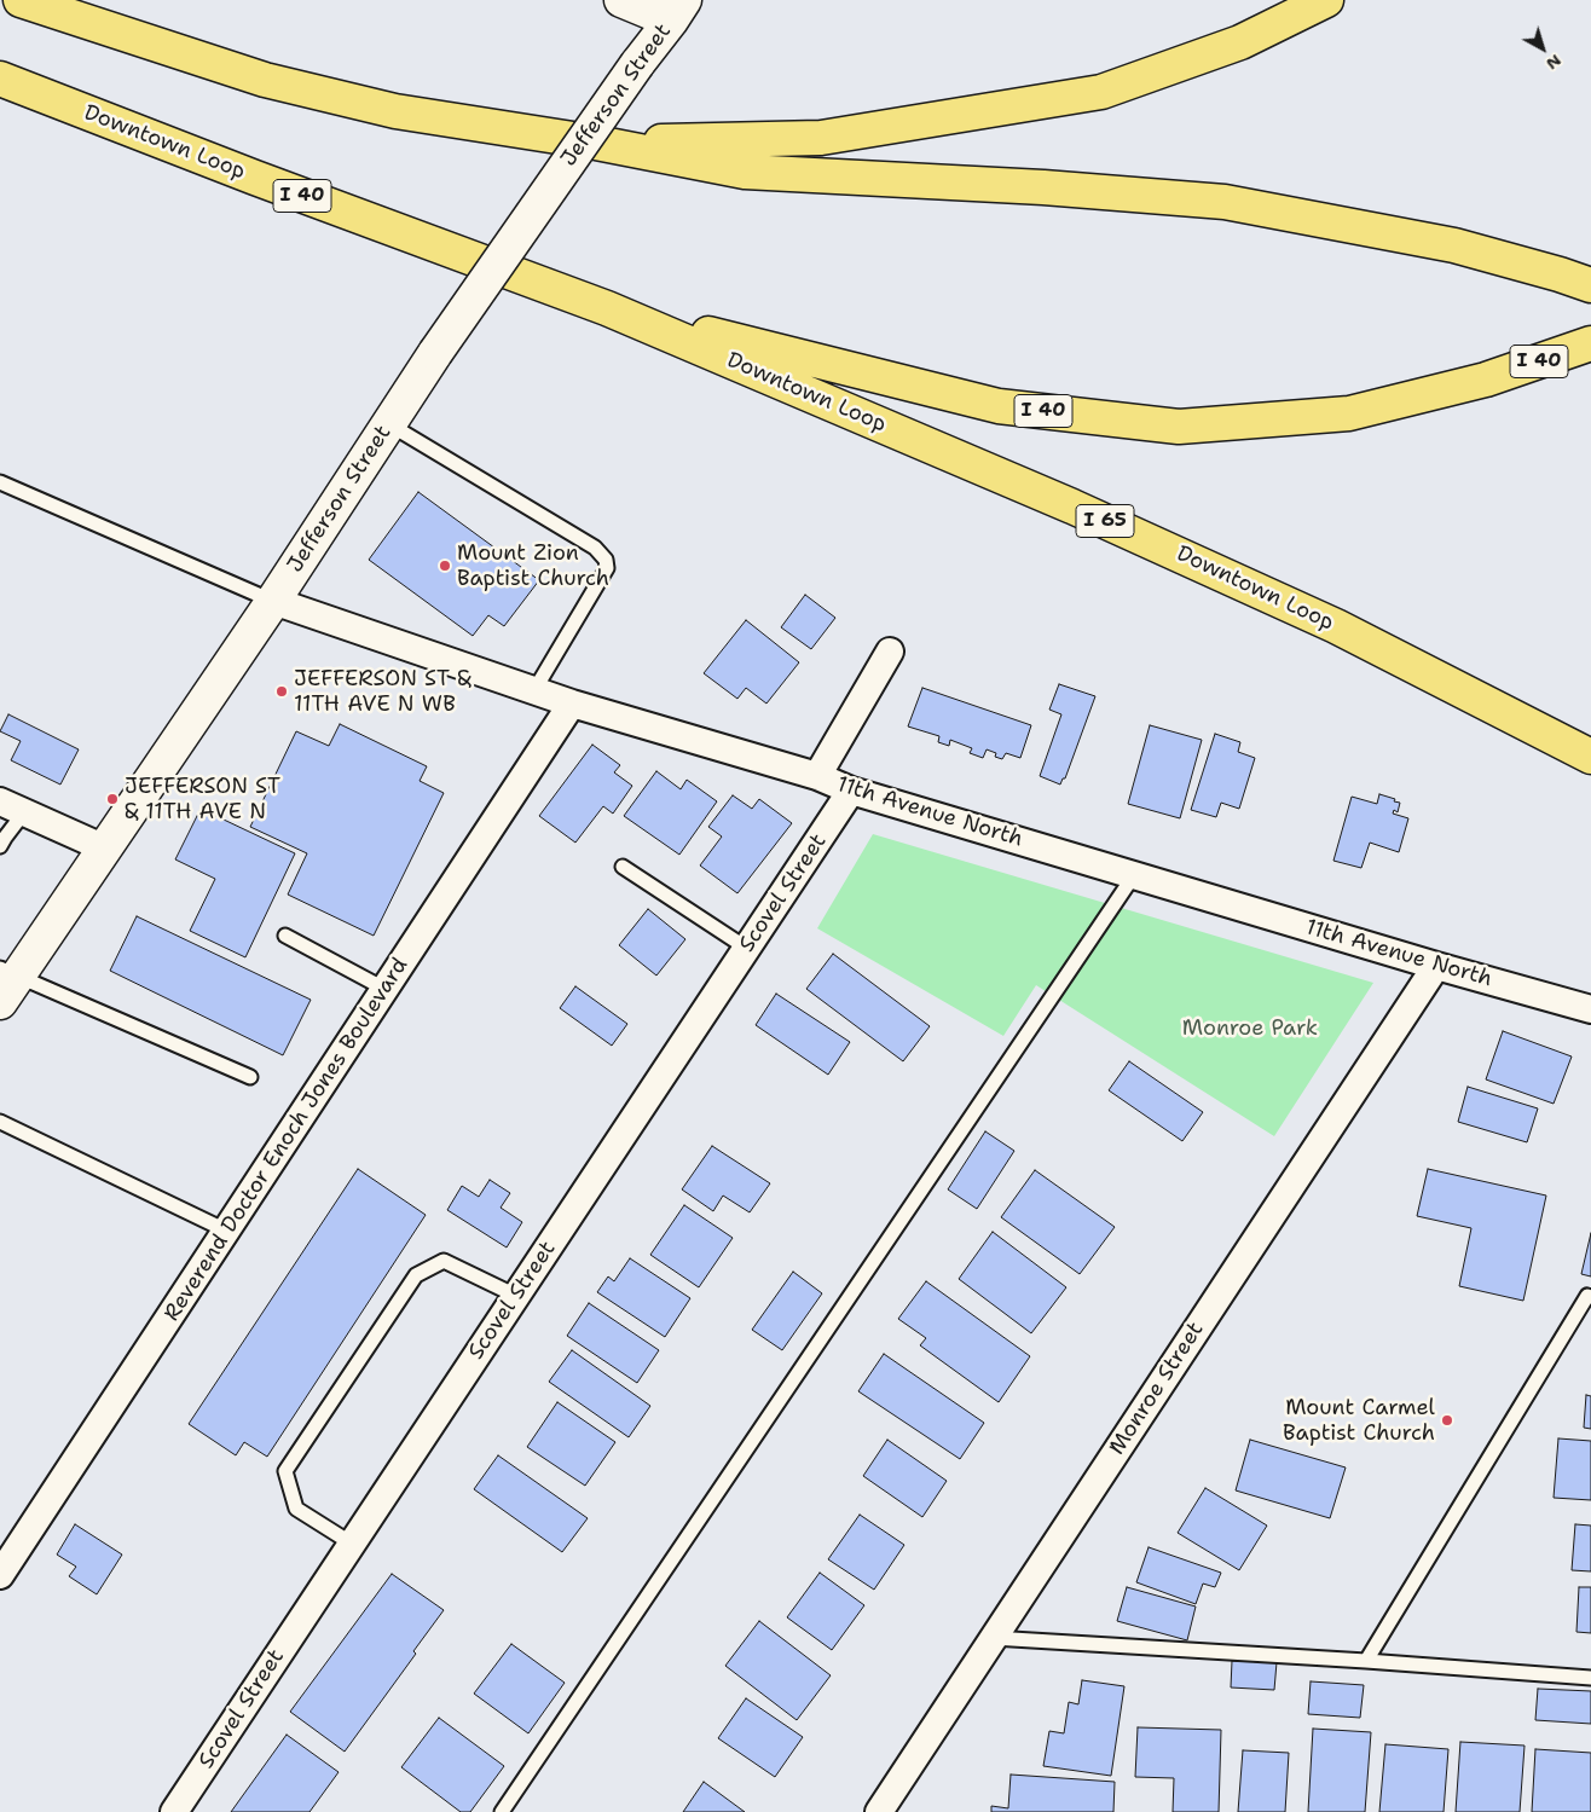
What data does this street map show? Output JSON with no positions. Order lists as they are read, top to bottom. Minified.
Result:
{"streets":{"highway":["Downtown Loop","I 40","I 65"],"main road":["Jefferson Street"],"street":["11th Avenue North","Scovel Street","Reverend Doctor Enoch Jones Boulevard","Monroe Street"]},"crossings":[["Jefferson Street","11th Avenue North"],["Downtown Loop","I 40"],["11th Avenue North","Scovel Street"],["11th Avenue North","Reverend Doctor Enoch Jones Boulevard"],["11th Avenue North","Monroe Street"]],"parks":["Monroe Park"],"places":["Mount Zion Baptist Church","JEFFERSON ST & 11TH AVE N WB","JEFFERSON ST & 11TH AVE N","Mount Carmel Baptist Church"],"north":"bottom right"}
